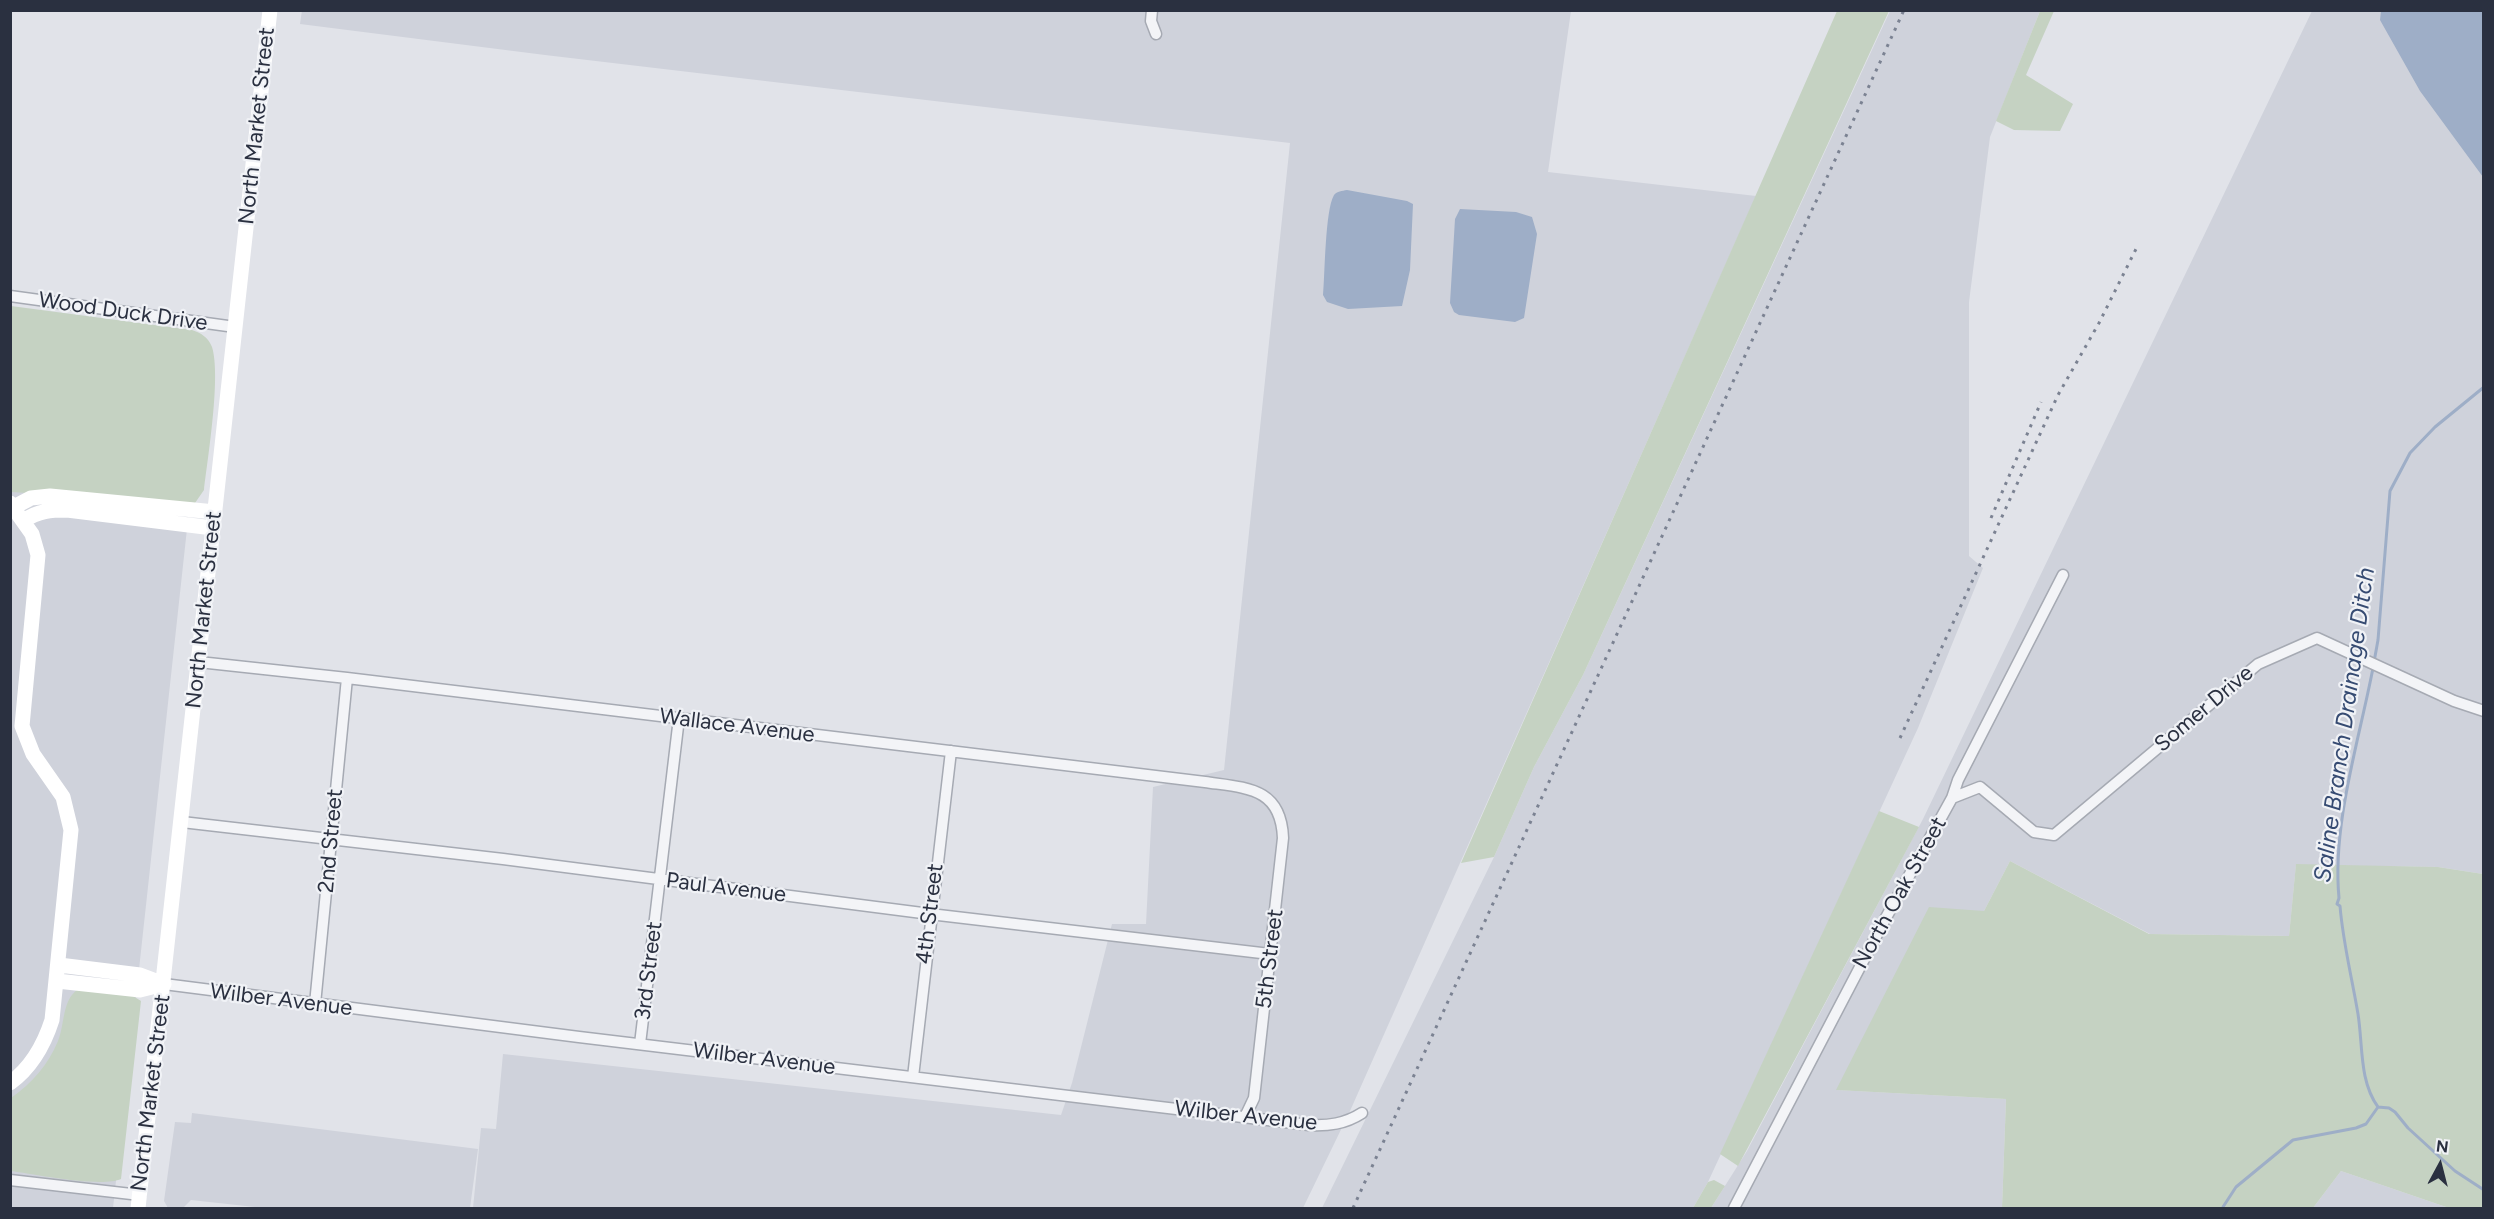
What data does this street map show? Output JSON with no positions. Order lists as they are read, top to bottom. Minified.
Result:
{"streets":{"street":["North Market Street","Wood Duck Drive","Somer Drive","Wallace Avenue","2nd Street","Paul Avenue","North Oak Street","4th Street","5th Street","3rd Street","Wilber Avenue"]},"crossings":[["North Market Street","Wood Duck Drive"],["North Market Street","Wallace Avenue"],["North Market Street","Paul Avenue"],["North Market Street","Wilber Avenue"],["Somer Drive","North Oak Street"],["Wallace Avenue","2nd Street"],["Wallace Avenue","4th Street"],["Wallace Avenue","5th Street"],["Wallace Avenue","3rd Street"],["2nd Street","Paul Avenue"],["2nd Street","Wilber Avenue"],["Paul Avenue","4th Street"],["Paul Avenue","5th Street"],["Paul Avenue","3rd Street"],["4th Street","Wilber Avenue"],["5th Street","Wilber Avenue"],["3rd Street","Wilber Avenue"]],"water":["Saline Branch Drainage Ditch"],"north":"top"}
